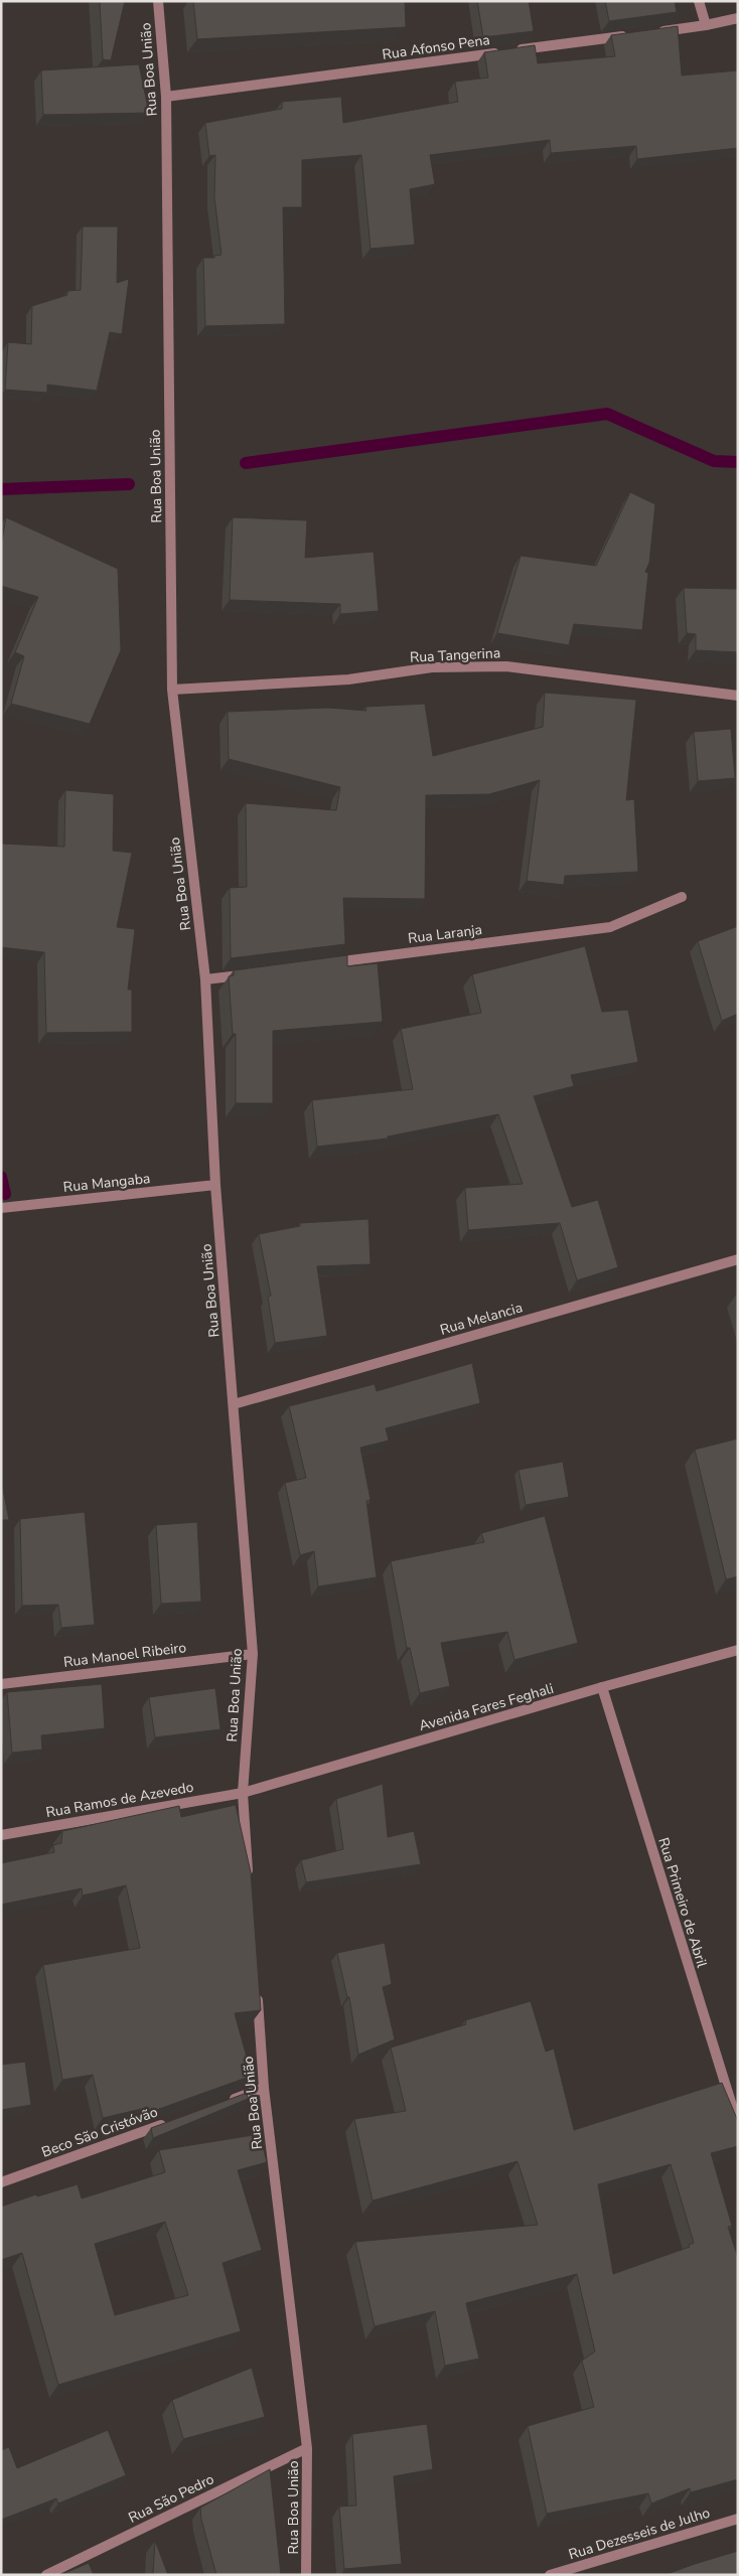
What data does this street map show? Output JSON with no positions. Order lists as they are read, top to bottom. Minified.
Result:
{"streets":{"street":["Rua Afonso Pena","Rua Boa União","Rua Tangerina","Rua Laranja","Rua Mangaba","Rua Melancia","Rua Manoel Ribeiro","Avenida Fares Feghali","Rua Ramos de Azevedo","Rua Primeiro de Abril","Beco São Cristóvão","Rua São Pedro","Rua Dezesseis de Julho"]},"crossings":[["Rua Afonso Pena","Rua Boa União"],["Rua Boa União","Rua Tangerina"],["Rua Boa União","Rua Mangaba"],["Rua Boa União","Rua Melancia"],["Rua Boa União","Rua Manoel Ribeiro"],["Rua Boa União","Avenida Fares Feghali"],["Rua Boa União","Rua Ramos de Azevedo"],["Rua Boa União","Rua São Pedro"],["Avenida Fares Feghali","Rua Ramos de Azevedo"],["Avenida Fares Feghali","Rua Primeiro de Abril"]]}
